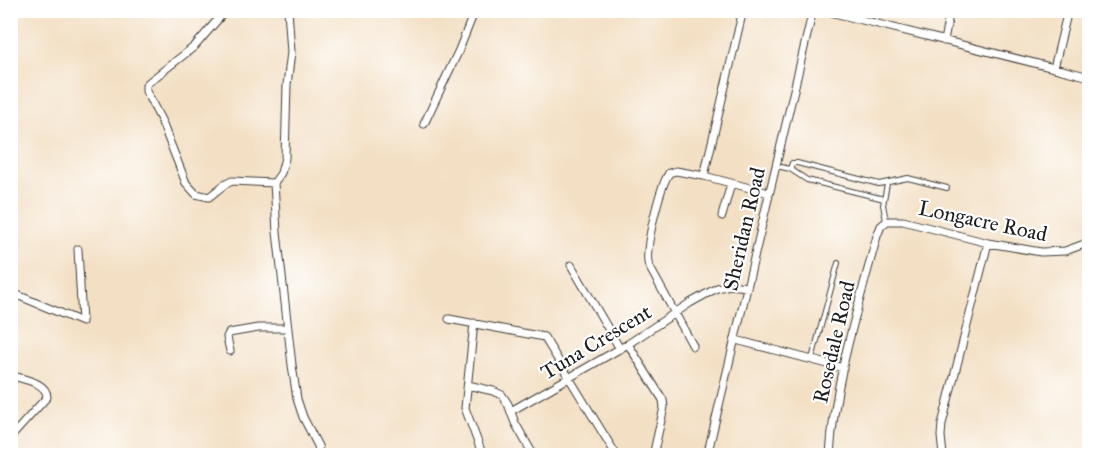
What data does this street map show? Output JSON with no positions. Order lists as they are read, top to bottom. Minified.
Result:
{"streets":{"street":["Longacre Road","Sheridan Road","Tuna Crescent","Rosedale Road"]},"crossings":[["Longacre Road","Rosedale Road"],["Sheridan Road","Tuna Crescent"]]}
